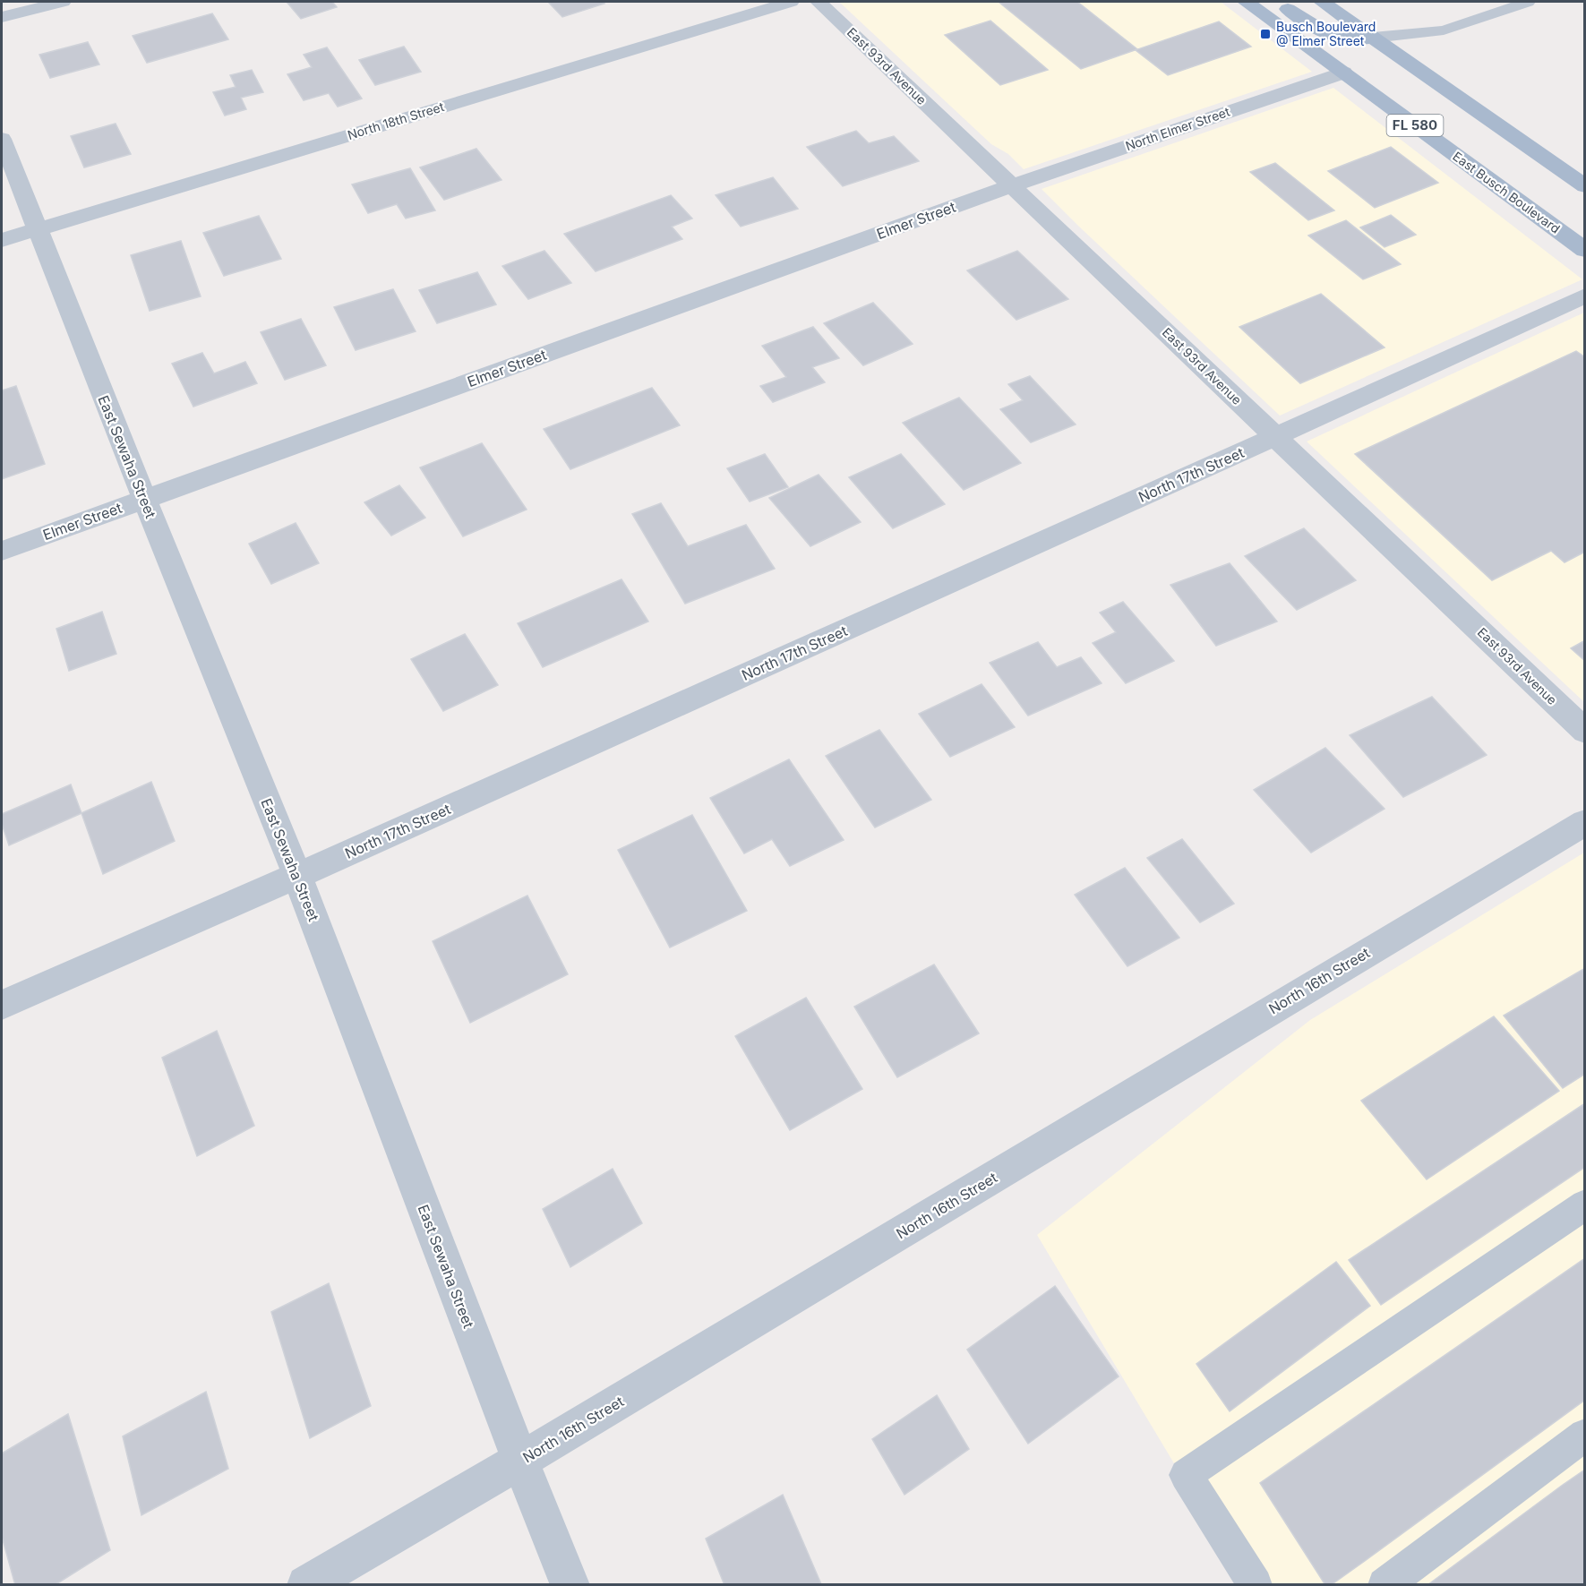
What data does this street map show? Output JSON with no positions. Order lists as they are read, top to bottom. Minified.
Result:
{"streets":{"main road":["FL 580","East Busch Boulevard"],"street":["East 93rd Avenue","North 18th Street","North Elmer Street","Elmer Street","East Sewaha Street","North 17th Street","North 16th Street"]},"crossings":[["East 93rd Avenue","North Elmer Street"],["East 93rd Avenue","Elmer Street"],["East 93rd Avenue","North 17th Street"],["North 18th Street","East Sewaha Street"],["North Elmer Street","East Busch Boulevard"],["North Elmer Street","Elmer Street"],["Elmer Street","East Sewaha Street"],["East Sewaha Street","North 17th Street"],["East Sewaha Street","North 16th Street"]],"places":{"transit":["Busch Boulevard @ Elmer Street"]}}
